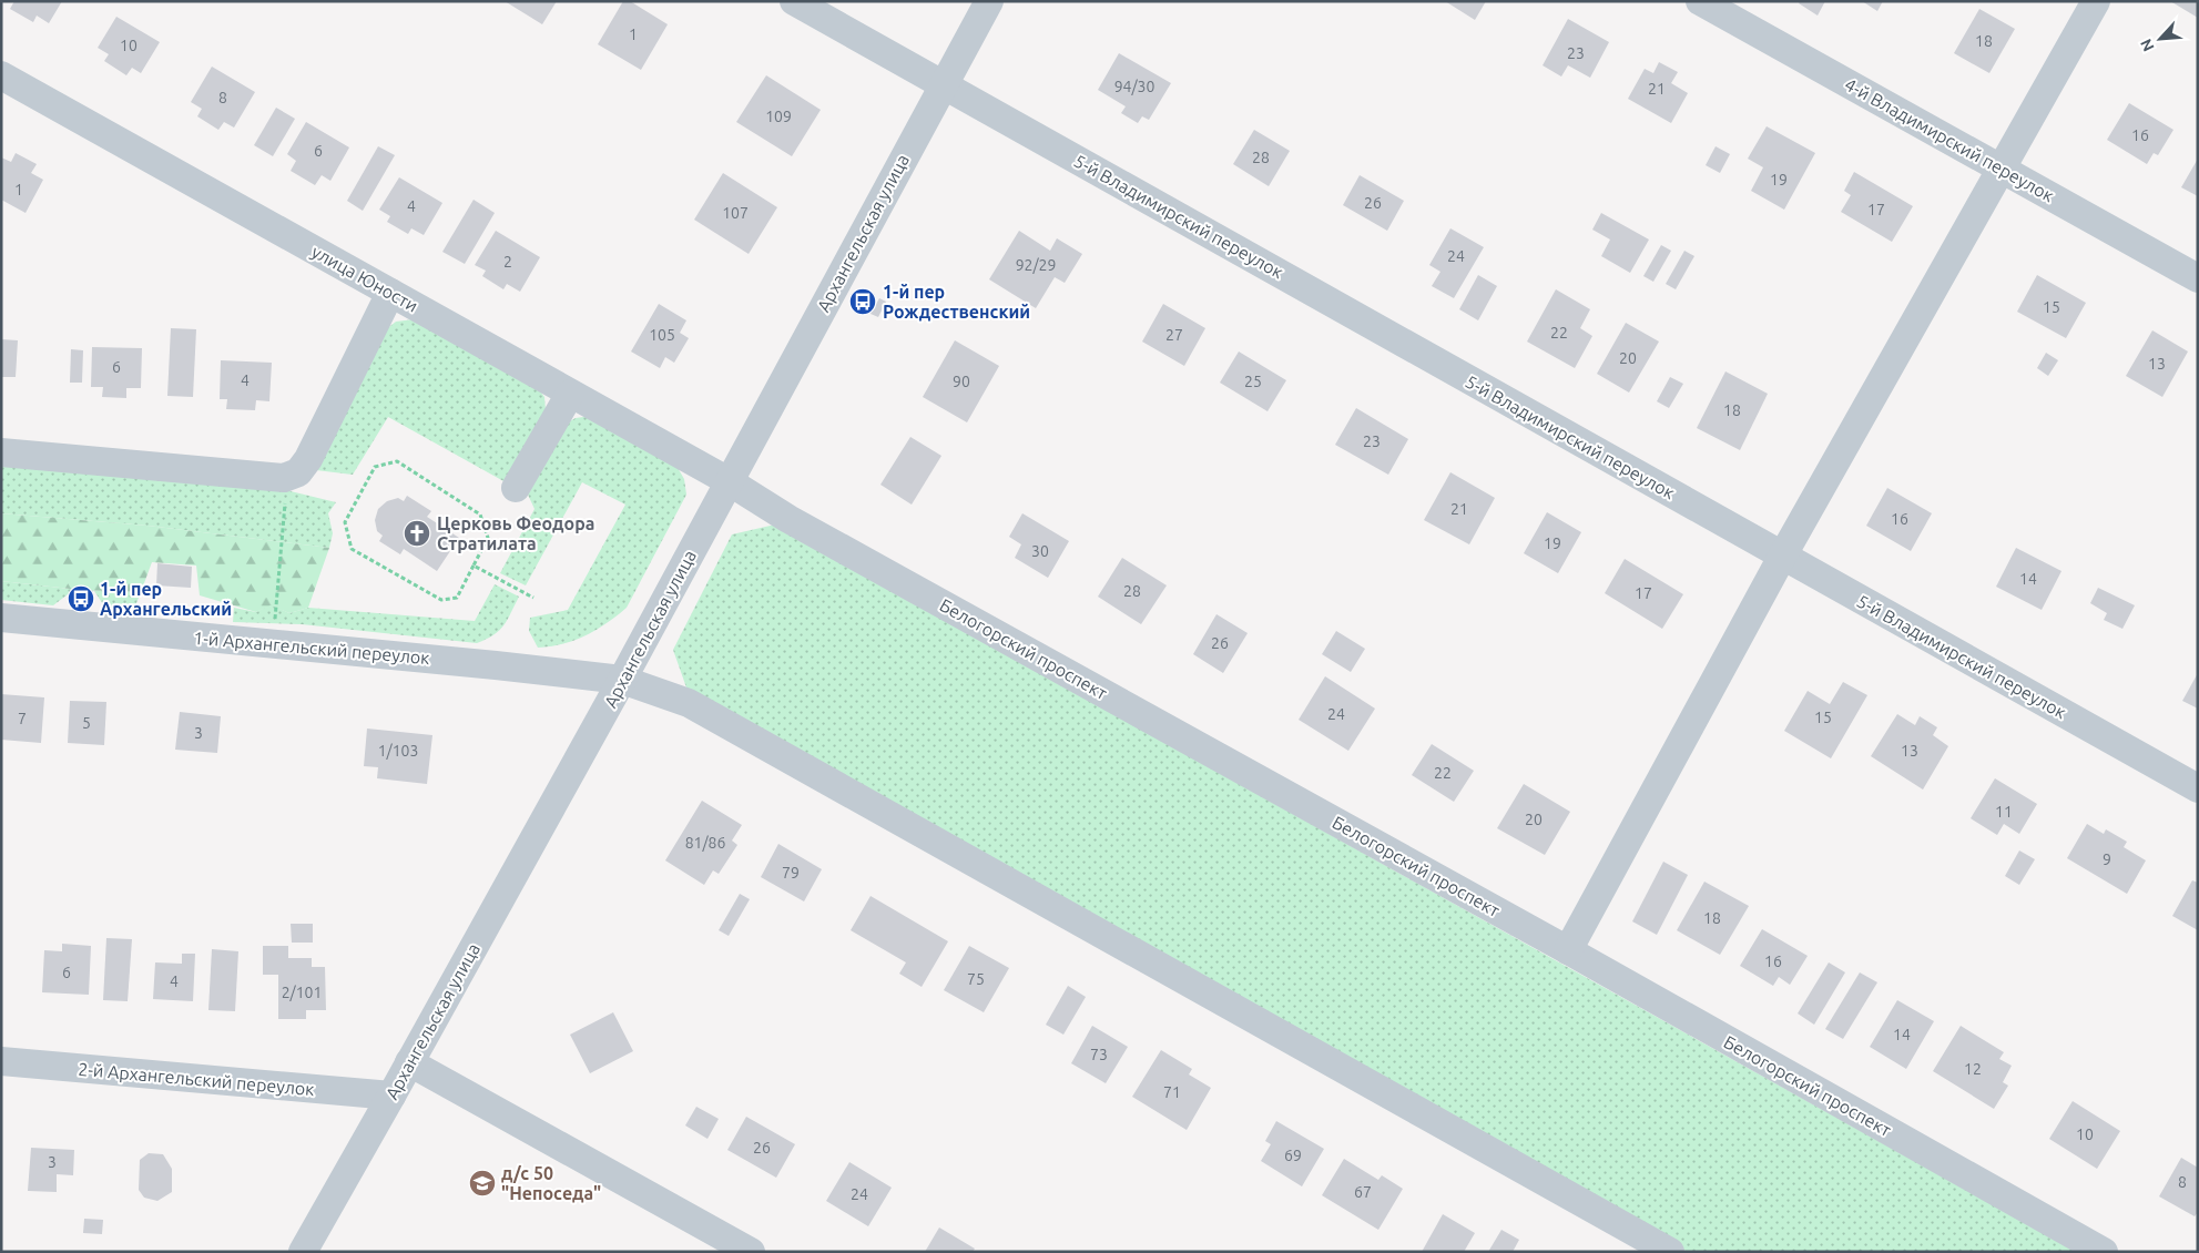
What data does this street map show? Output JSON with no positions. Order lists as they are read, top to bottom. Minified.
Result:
{"streets":{"street":["4-й Владимирский переулок","5-й Владимирский переулок","Архангельская улица","улица Юности","1-й Архангельский переулок","Белогорский проспект","2-й Архангельский переулок"]},"crossings":[["5-й Владимирский переулок","Архангельская улица"],["Архангельская улица","улица Юности"],["Архангельская улица","1-й Архангельский переулок"],["Архангельская улица","Белогорский проспект"],["Архангельская улица","2-й Архангельский переулок"],["улица Юности","Белогорский проспект"]],"places":{"bus stop":["1-й пер Рождественский","1-й пер Архангельский"],"church":["Церковь Феодора Стратилата"],"school or university":["д/с 50 \"Непоседа\""]},"house_numbers":["1","18","10","23","94/30","21","8","109","16","6","28","19","1","26","4","17","107","24","2","92/29","15","22","105","27","20","13","6","4","90","25","18","23","21","16","19","30","14","28","17","26","24","15","7","5","3","1/103","13","22","11","20","81/86","9","79","18","16","6","75","4","2/101","14","73","12","71","10","26","69","3","8","67","24"],"north":"bottom left"}
